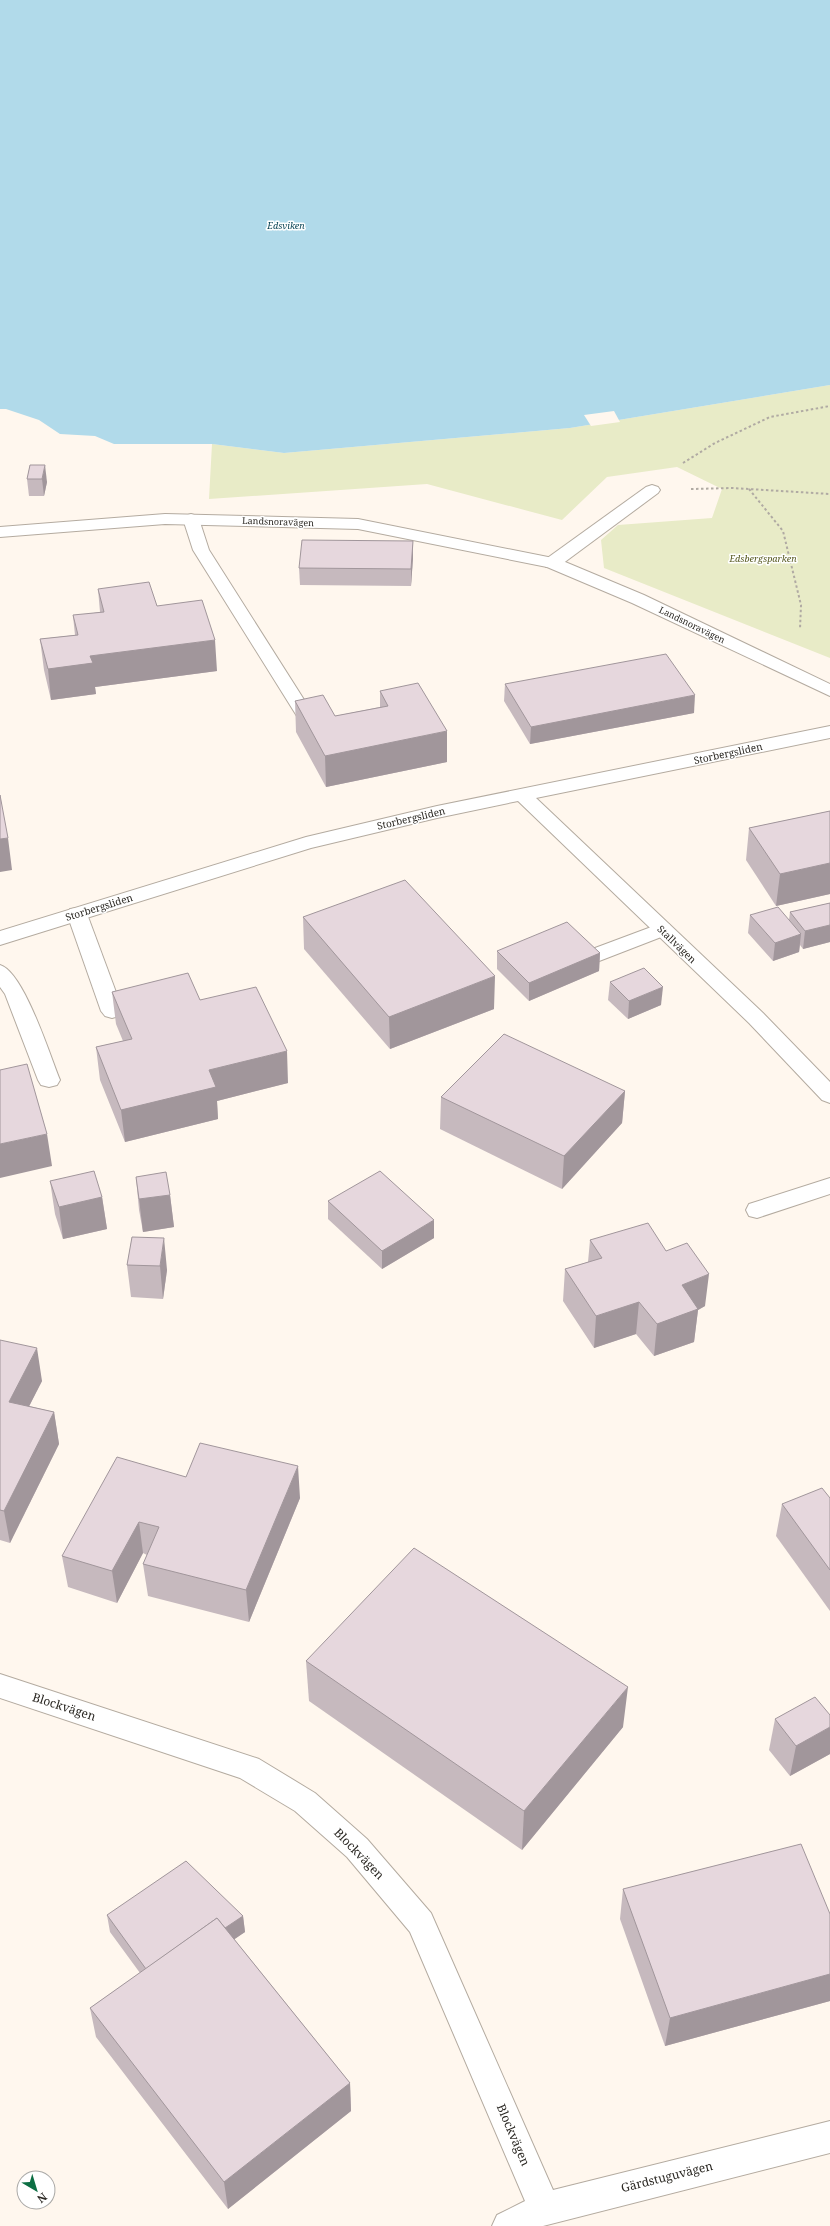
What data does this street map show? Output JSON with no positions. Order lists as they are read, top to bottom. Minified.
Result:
{"streets":{"street":["Landsnoravägen","Storbergsliden","Stallvägen","Blockvägen","Gärdstuguvägen"]},"crossings":[["Storbergsliden","Stallvägen"],["Blockvägen","Gärdstuguvägen"]],"water":["Edsviken"],"parks":["Edsbergsparken"],"north":"bottom right"}
